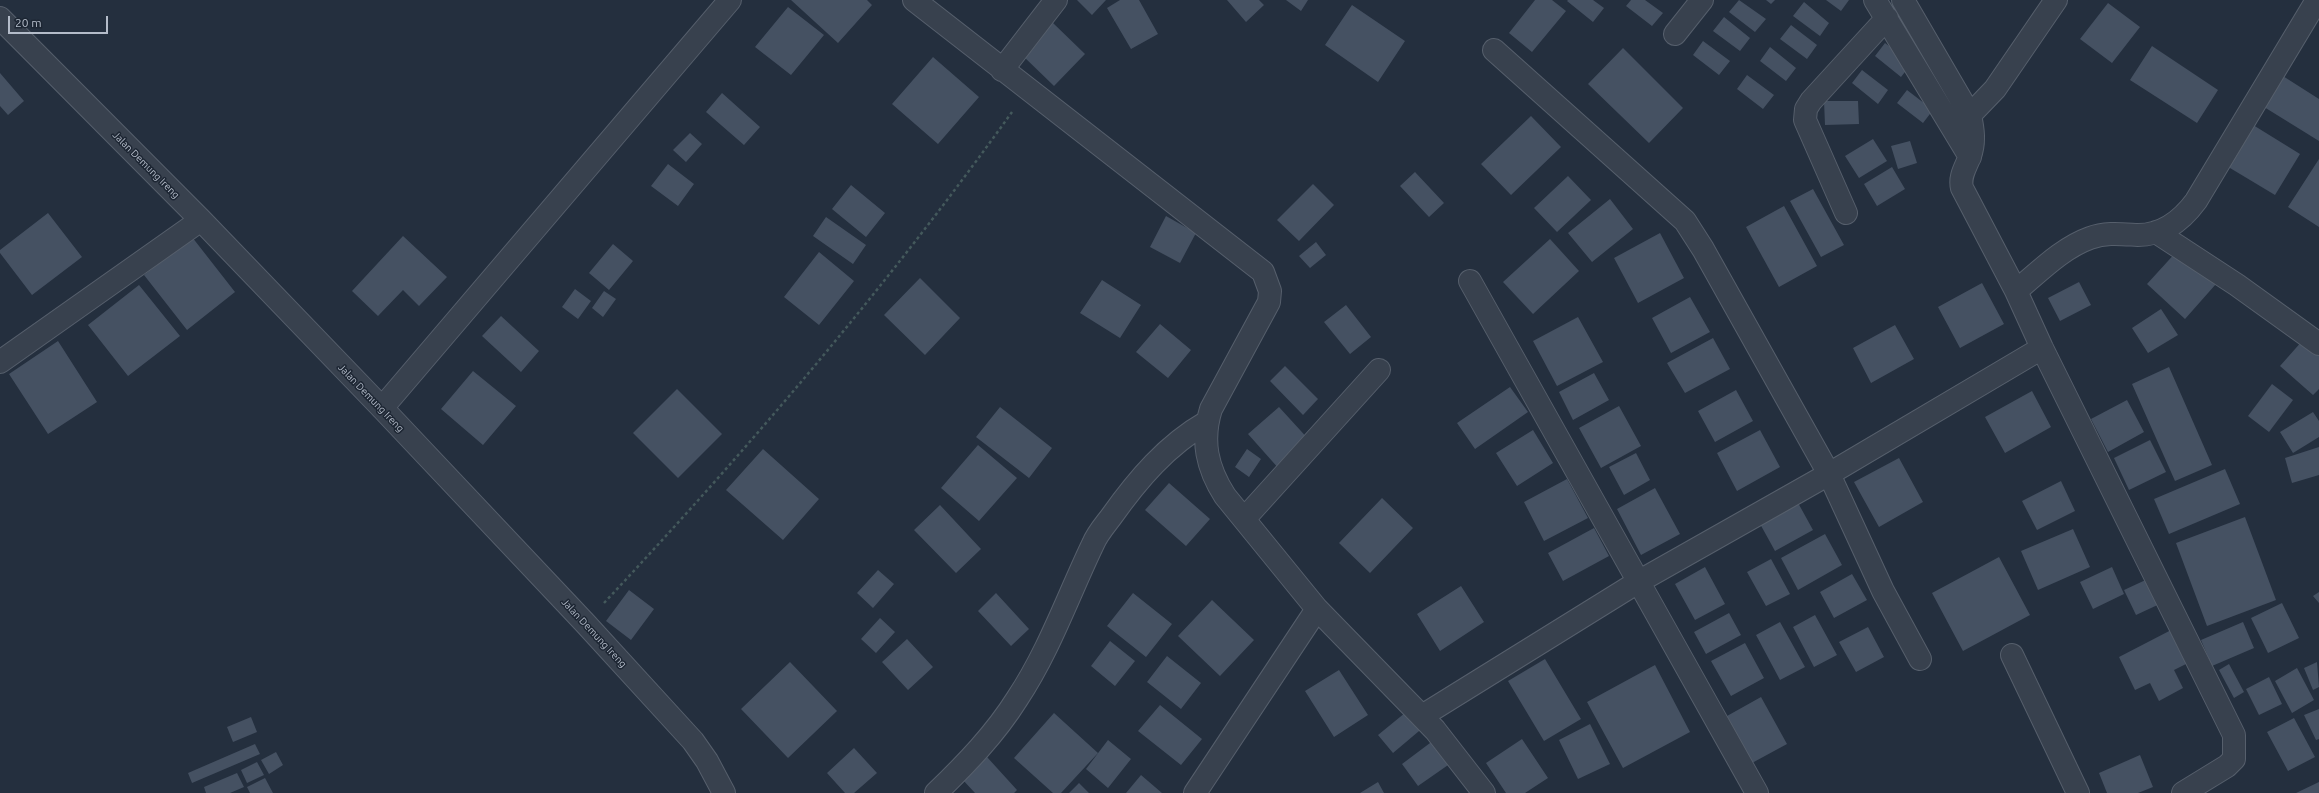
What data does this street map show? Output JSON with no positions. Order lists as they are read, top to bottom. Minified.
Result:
{"streets":{"street":["Jalan Demung Ireng"]},"scale_bar":"20 m"}
